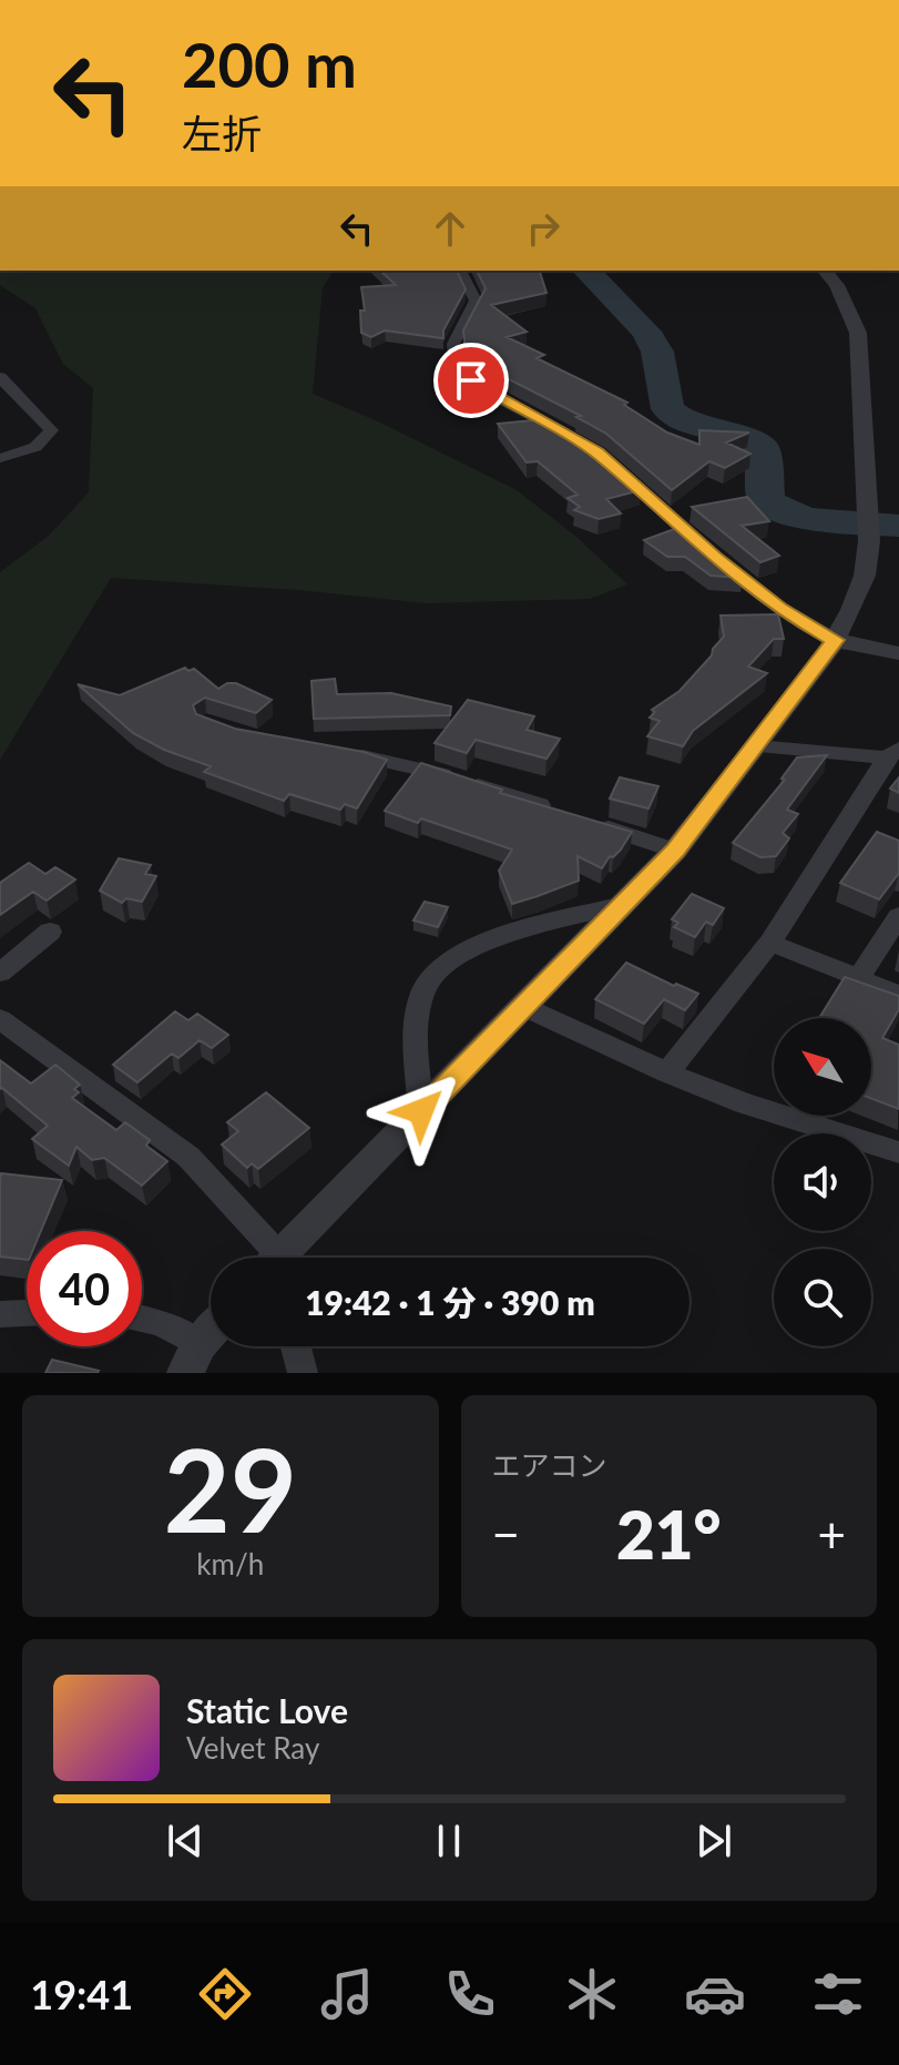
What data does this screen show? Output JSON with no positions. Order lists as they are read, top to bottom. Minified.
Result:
{"north":"top left","page":{"turn":["200 m","左折"],"limit":"40","trip":"19:42 · 1 分 · 390 m","tile":[["29","km/h"],"エアコン"],"heat":["−","21°","+"],"song":["Static Love","Velvet Ray"],"tabs":"19:41"}}
